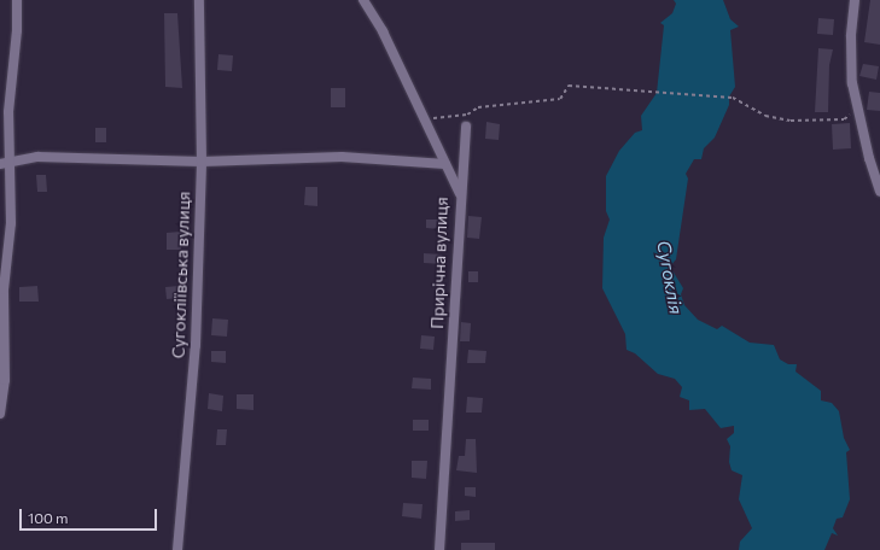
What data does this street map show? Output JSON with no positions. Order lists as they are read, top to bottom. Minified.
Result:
{"streets":{"street":["Прирічна вулиця","Сугокліївська вулиця"]},"water":["Сугоклія"],"scale_bar":"100 m"}
